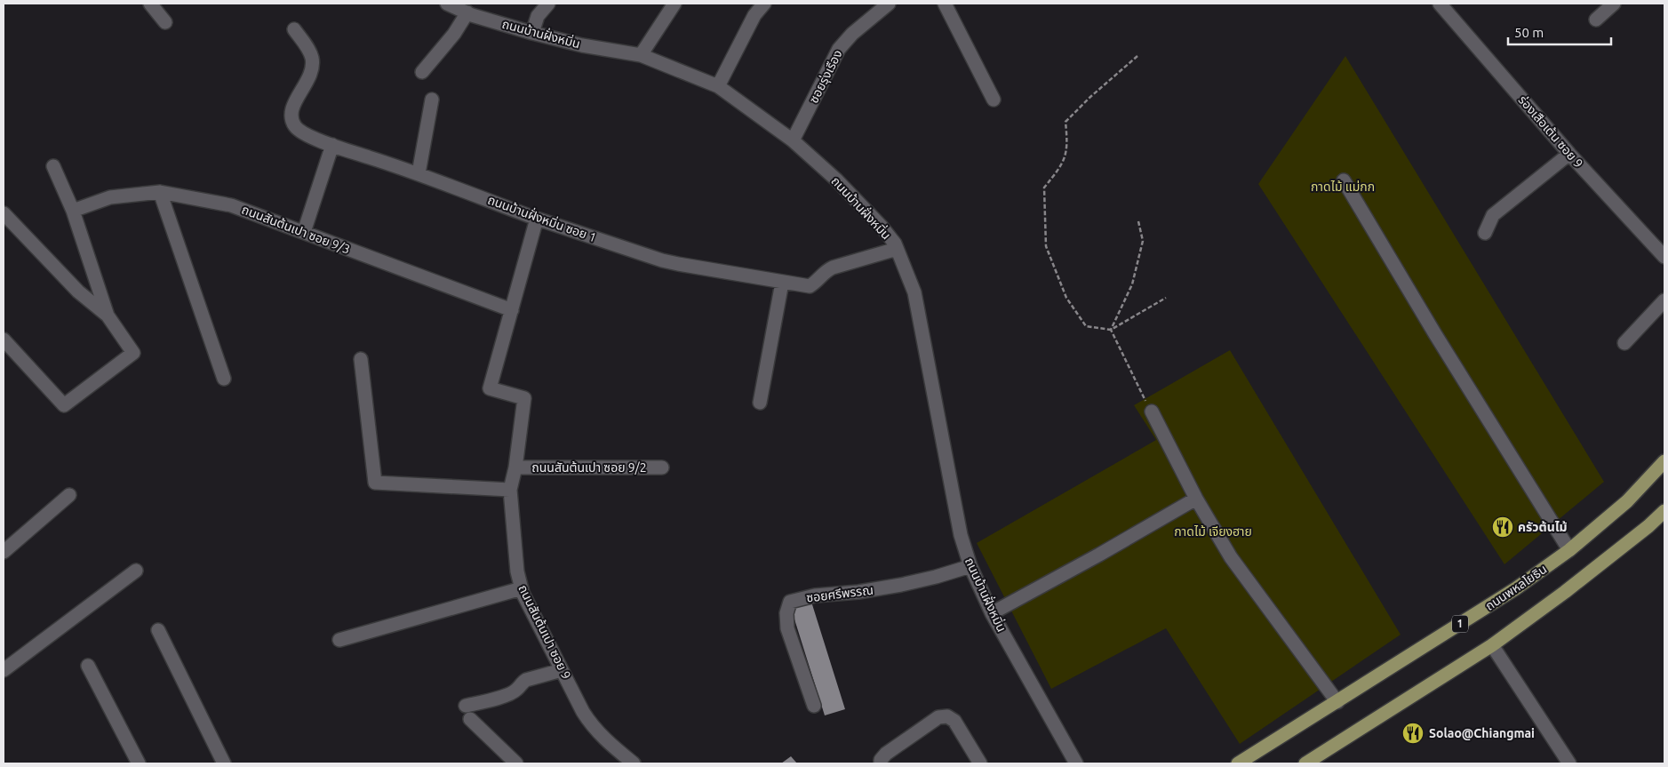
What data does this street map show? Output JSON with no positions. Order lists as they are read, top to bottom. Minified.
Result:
{"streets":{"main road":["ถนนพหลโยธิน","1"],"street":["ถนนบ้านฝั่งหมิ่น","ซอยรุ่งเรือง","ร่องเสือเต้น ซอย 9","ถนนบ้านฝั่งหมิ่น ซอย 1","ถนนสันต้นเปา ซอย 9/3","ถนนสันต้นเปา ซอย 9/2","ซอยศรีพรรณ","ถนนสันต้นเปา ซอย 9"]},"crossings":[["ถนนบ้านฝั่งหมิ่น","ซอยรุ่งเรือง"],["ถนนบ้านฝั่งหมิ่น","ถนนบ้านฝั่งหมิ่น ซอย 1"],["ถนนบ้านฝั่งหมิ่น","ซอยศรีพรรณ"],["ถนนบ้านฝั่งหมิ่น ซอย 1","ถนนสันต้นเปา ซอย 9"],["ถนนสันต้นเปา ซอย 9/3","ถนนสันต้นเปา ซอย 9"],["ถนนสันต้นเปา ซอย 9/2","ถนนสันต้นเปา ซอย 9"]],"parks":["กาดไม้ แม่กก","กาดไม้ เจียงฮาย"],"places":{"restaurant":["ครัวต้นไม้","Solao@Chiangmai"]},"scale_bar":"50 m"}
